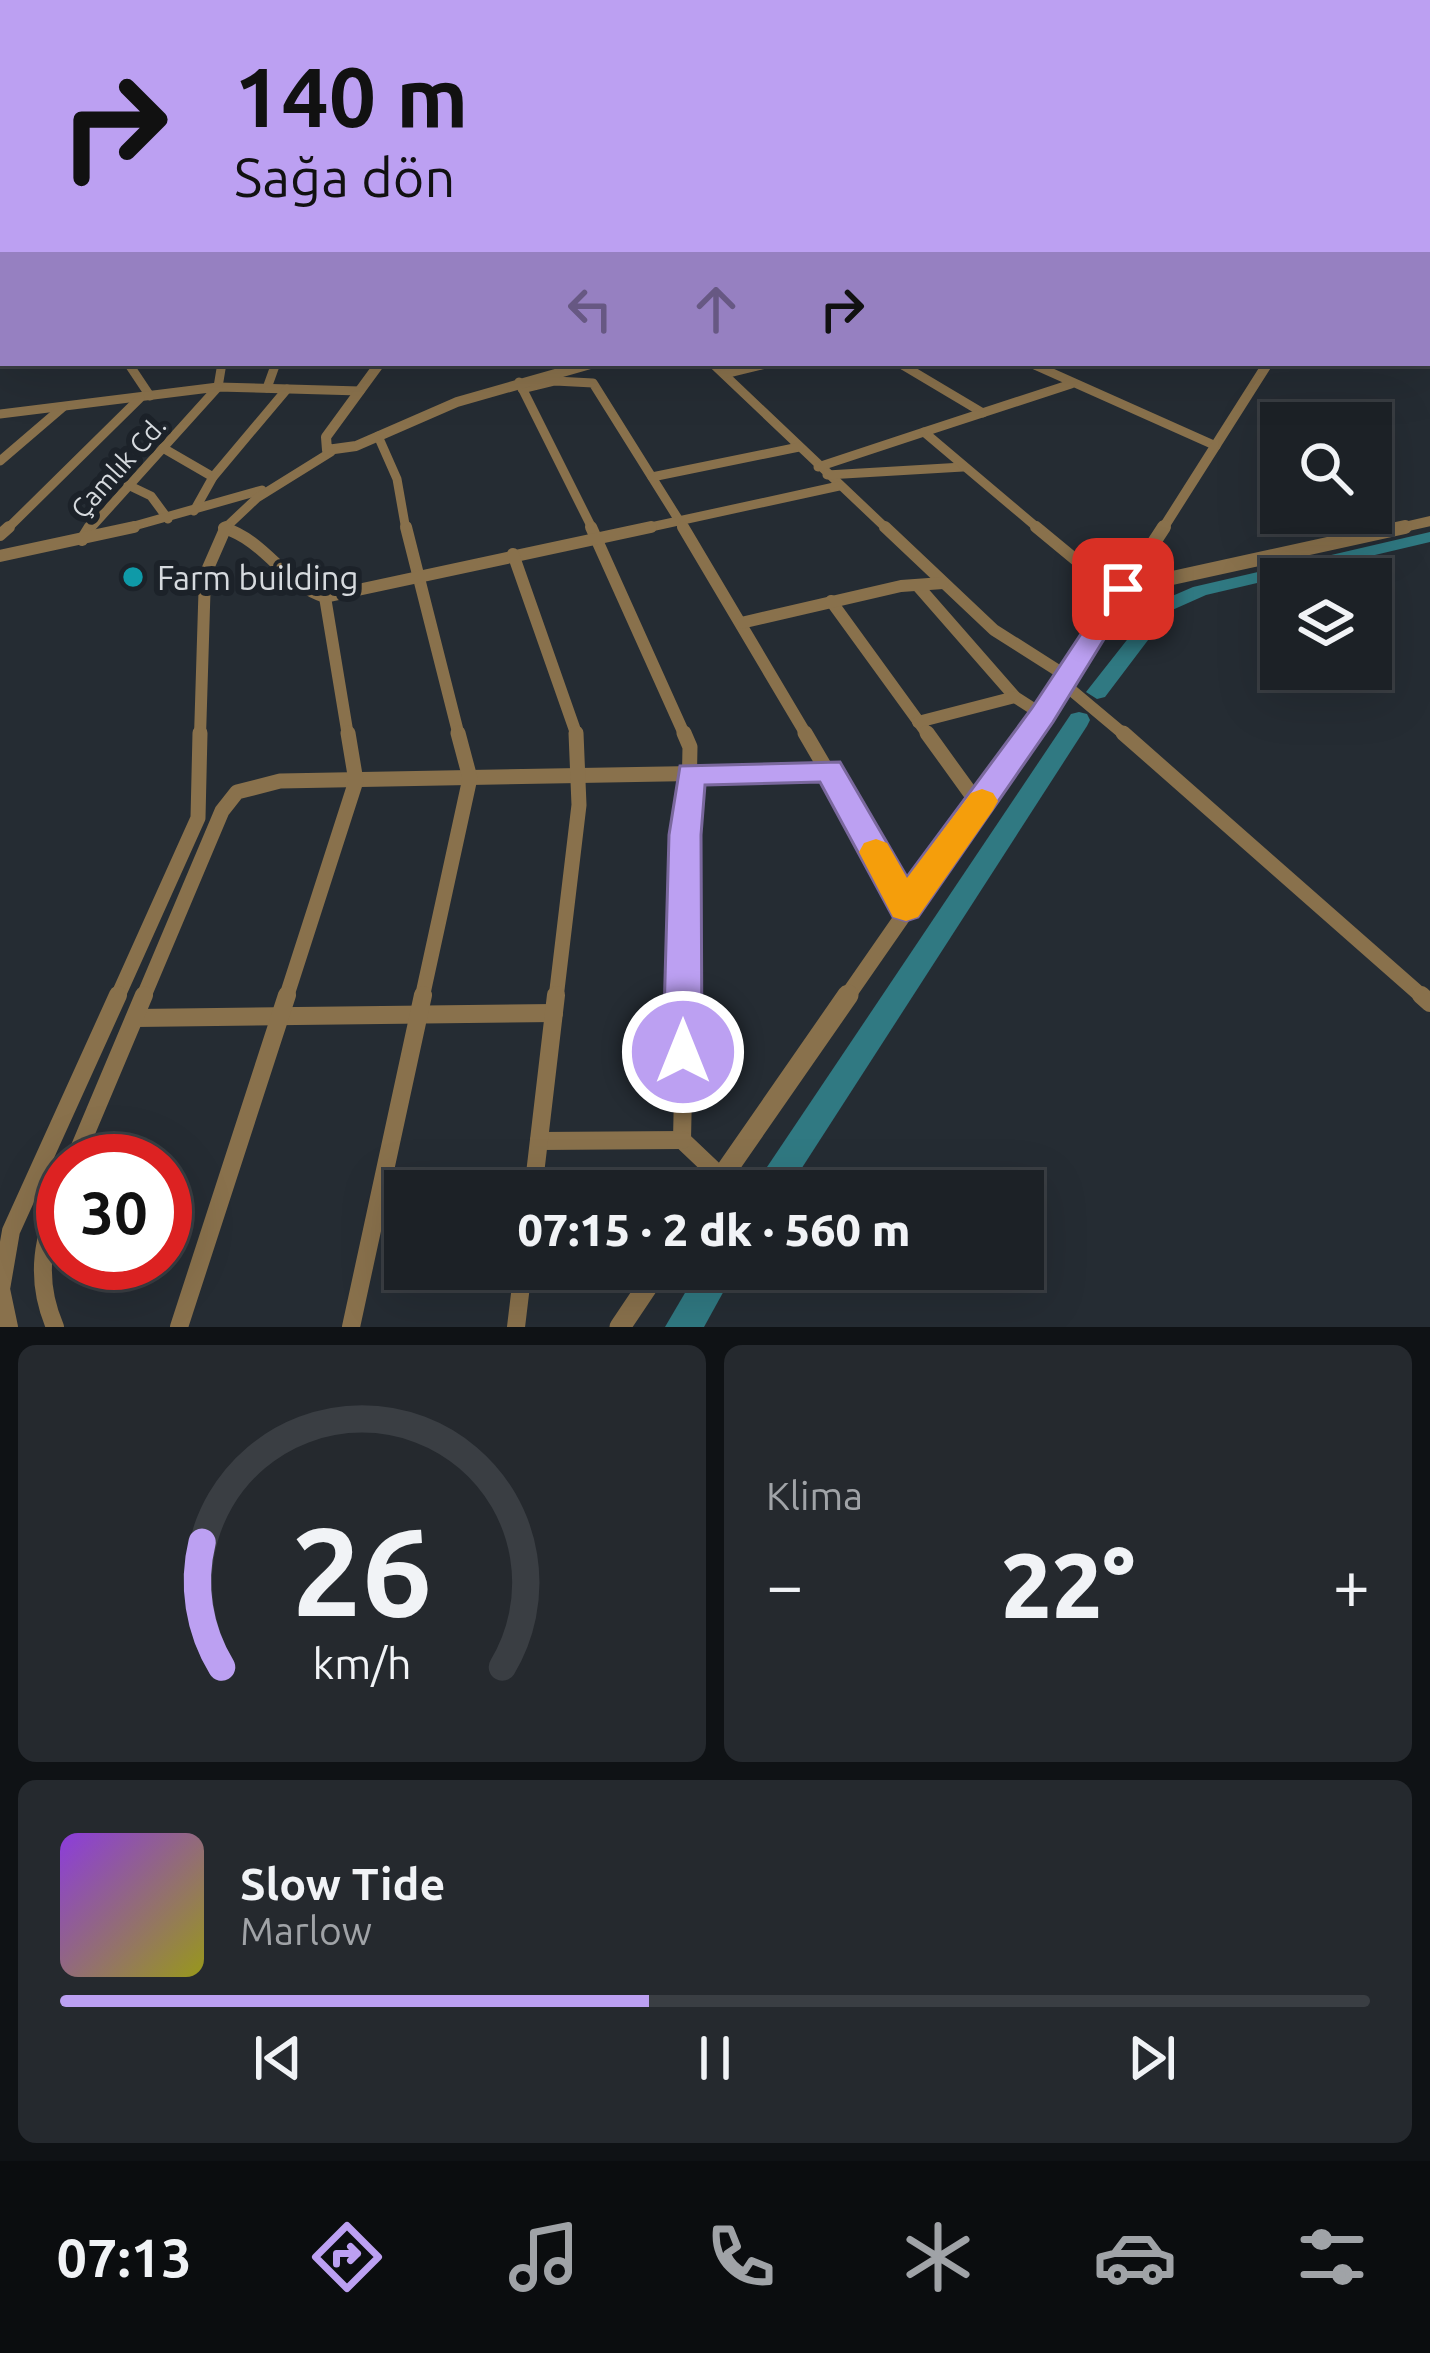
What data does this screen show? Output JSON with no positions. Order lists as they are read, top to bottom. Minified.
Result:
{"streets":{"street":["Çamlık Cd."]},"places":["Farm building"],"page":{"turn":["140 m","Sağa dön"],"limit":"30","trip":"07:15 · 2 dk · 560 m","tile":"Klima","heat":["−","22°","+"],"song":["Slow Tide","Marlow"],"tabs":"07:13","gauge":["26","km/h"]}}
